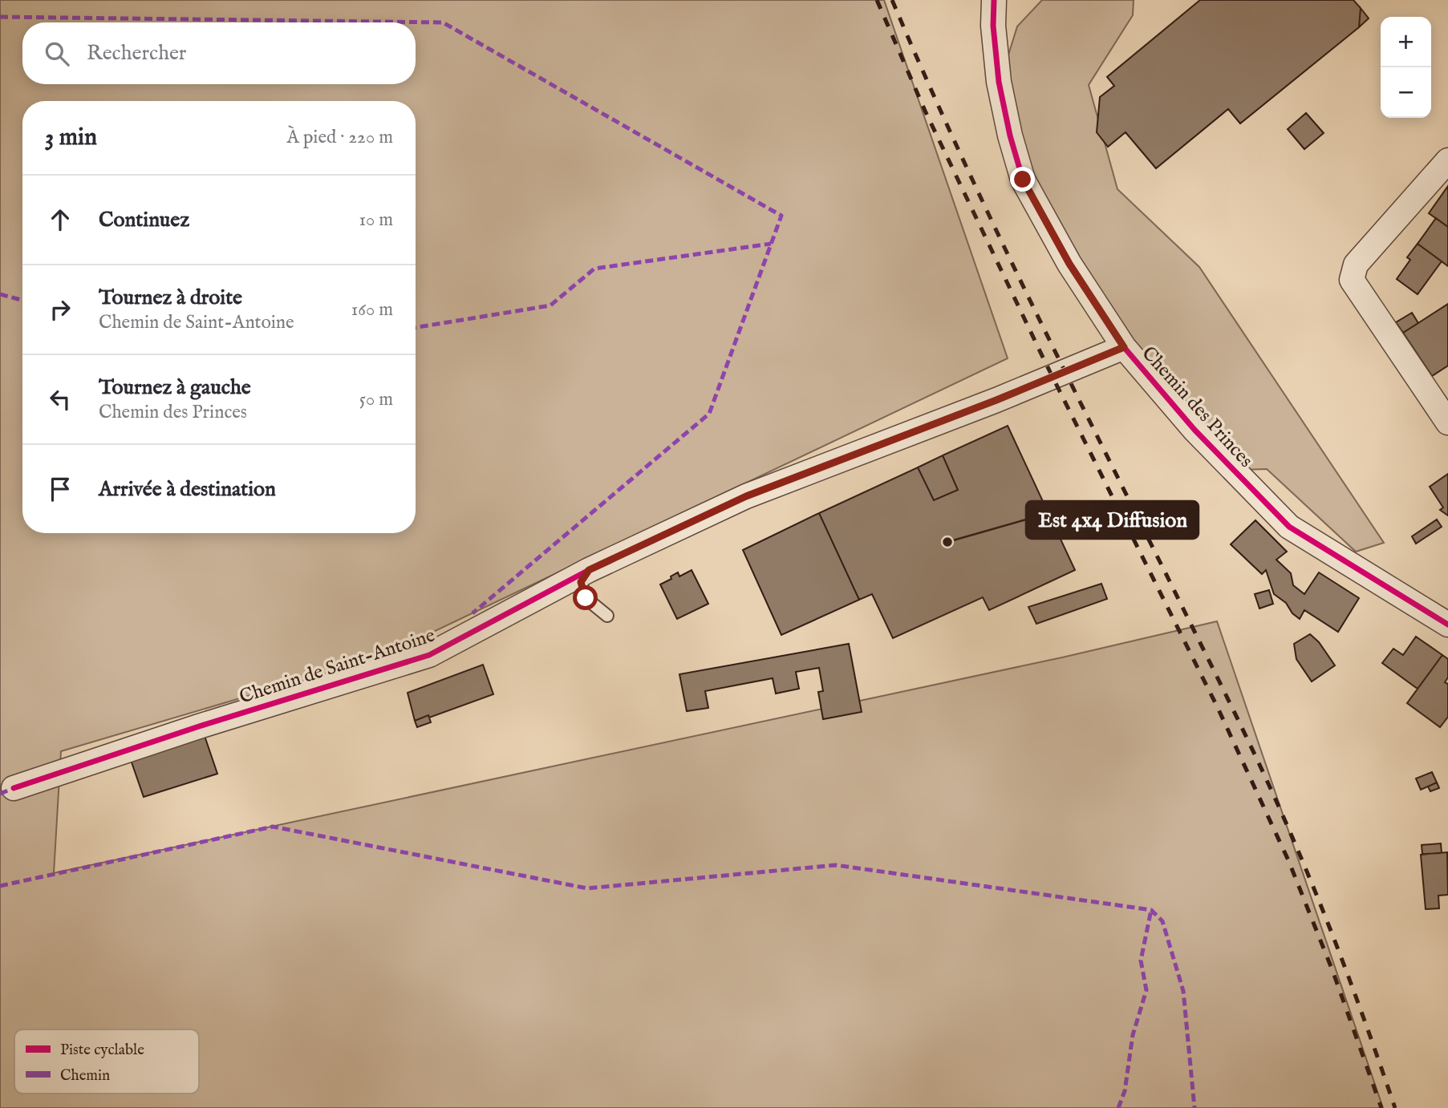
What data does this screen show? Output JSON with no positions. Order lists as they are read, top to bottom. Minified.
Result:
{"streets":{"street":["Chemin des Princes","Chemin de Saint-Antoine"]},"crossings":[["Chemin des Princes","Chemin de Saint-Antoine"]],"places":["Est 4x4 Diffusion"],"legend":["Piste cyclable","Chemin"],"page":{"map_buttons":["+","−"],"search":"Rechercher","heading":["3 min","À pied · 220 m"],"list":[["Continuez","10 m"],["Tournez à droite","Chemin de Saint-Antoine","160 m"],["Tournez à gauche","Chemin des Princes","50 m"],"Arrivée à destination"]}}
